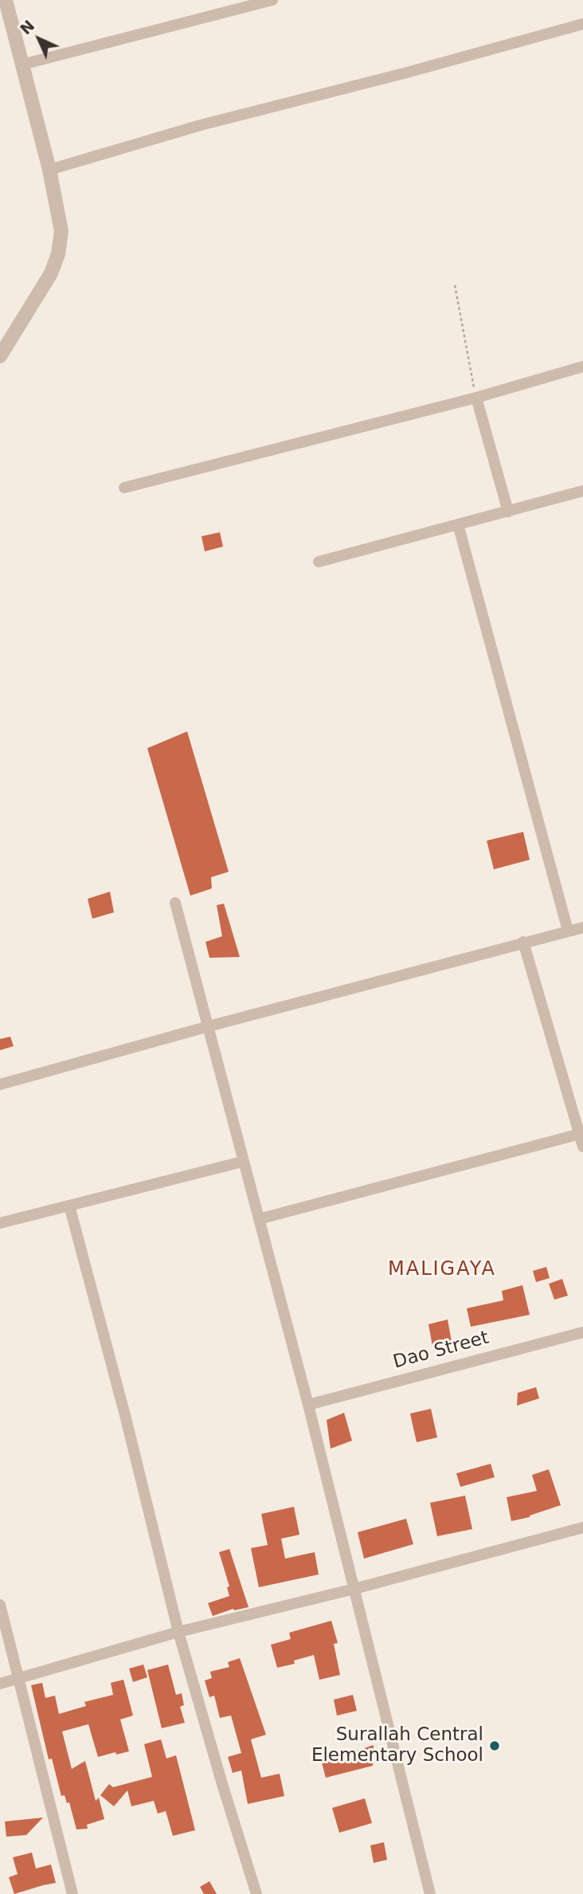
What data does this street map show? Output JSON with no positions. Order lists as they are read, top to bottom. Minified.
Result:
{"streets":{"street":["Dao Street"]},"districts":["MALIGAYA"],"places":["Surallah Central Elementary School"],"north":"top left"}
